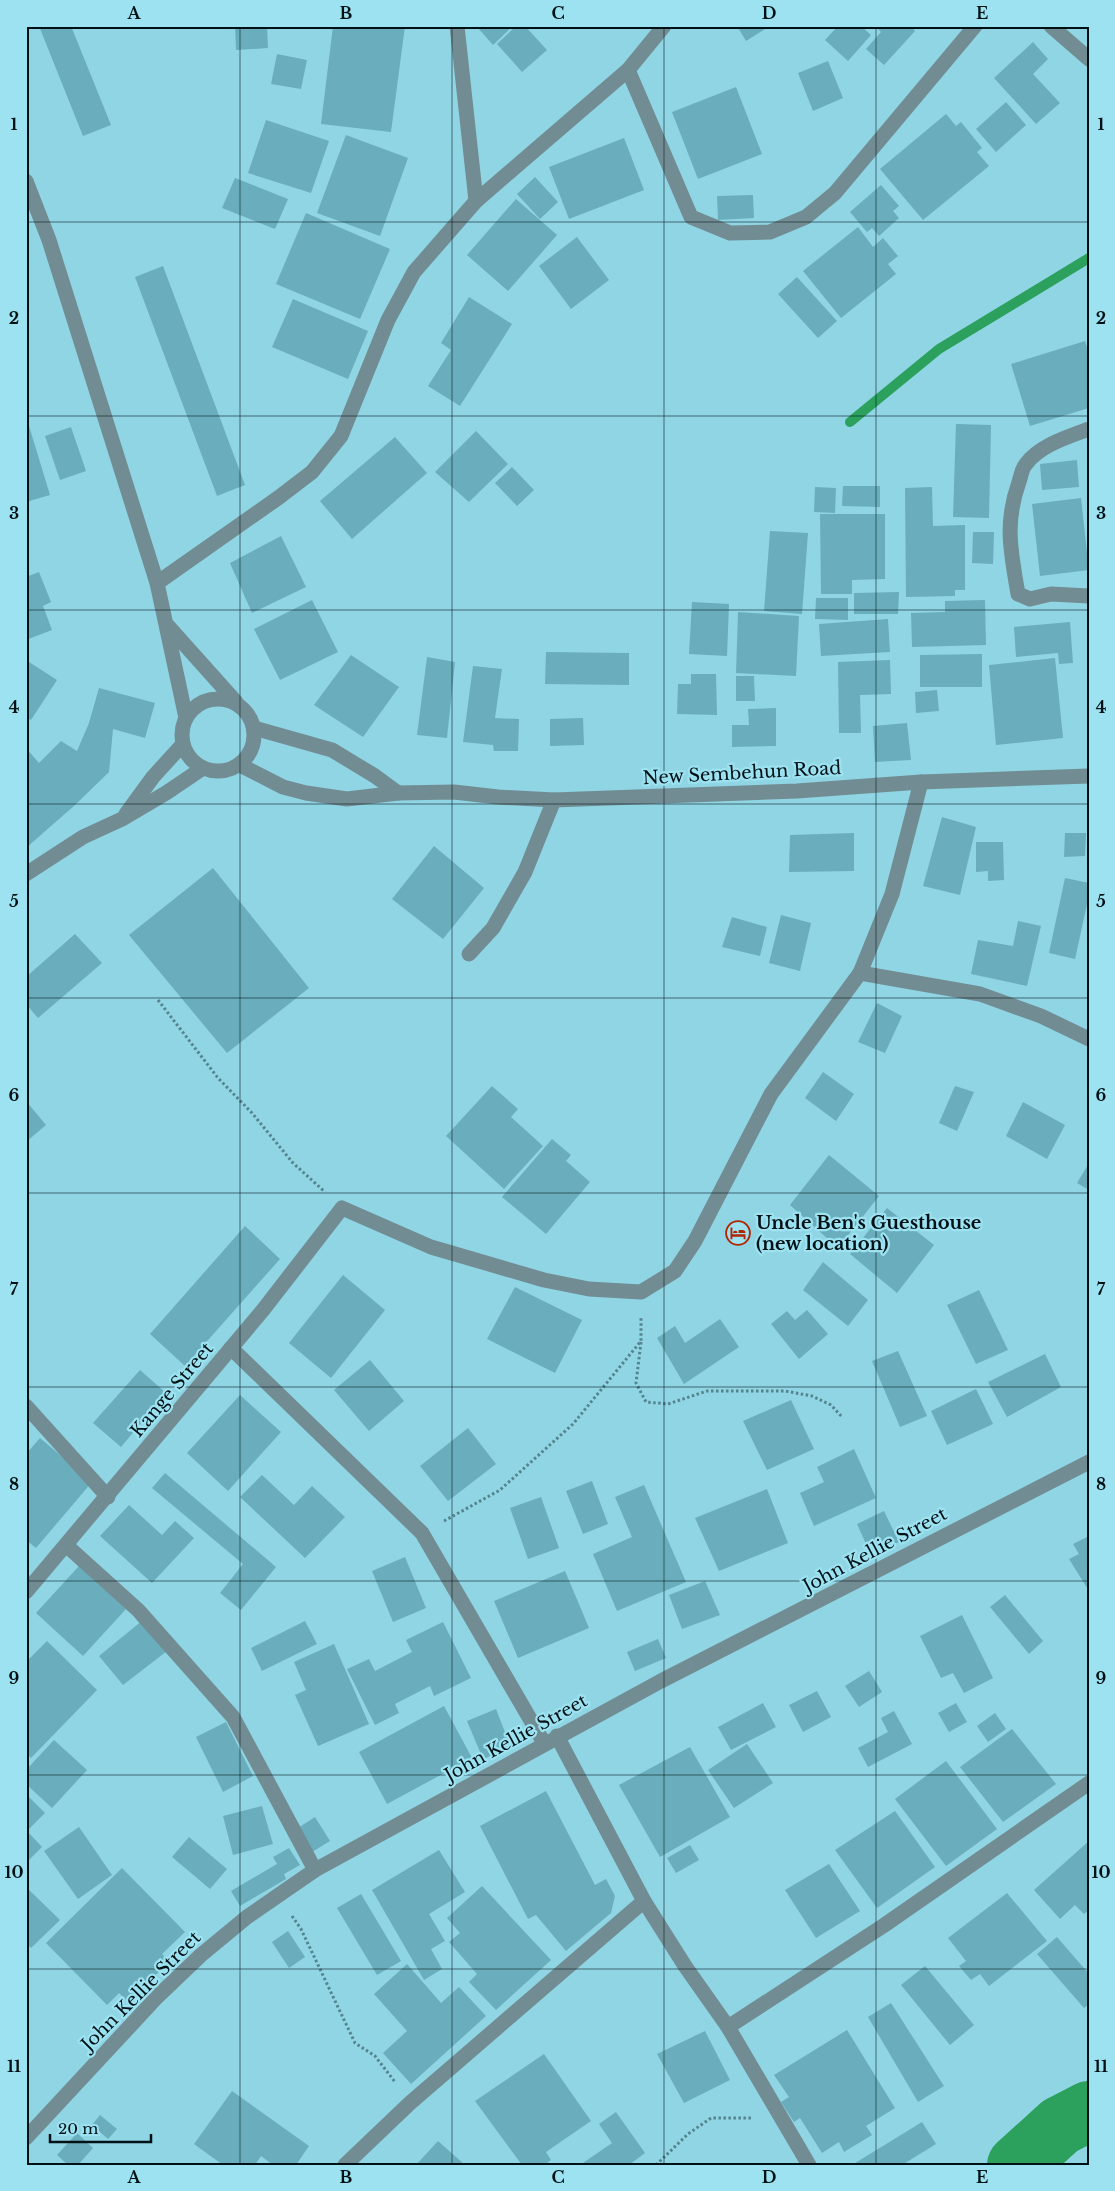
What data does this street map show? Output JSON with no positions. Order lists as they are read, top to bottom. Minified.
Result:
{"streets":{"street":["New Sembehun Road","Kange Street","John Kellie Street"]},"places":{"hotel":["Uncle Ben's Guesthouse (new location)"]},"scale_bar":"20 m","grid":{"columns":["A","B","C","D","E"],"rows":["1","2","3","4","5","6","7","8","9","10","11"]}}
